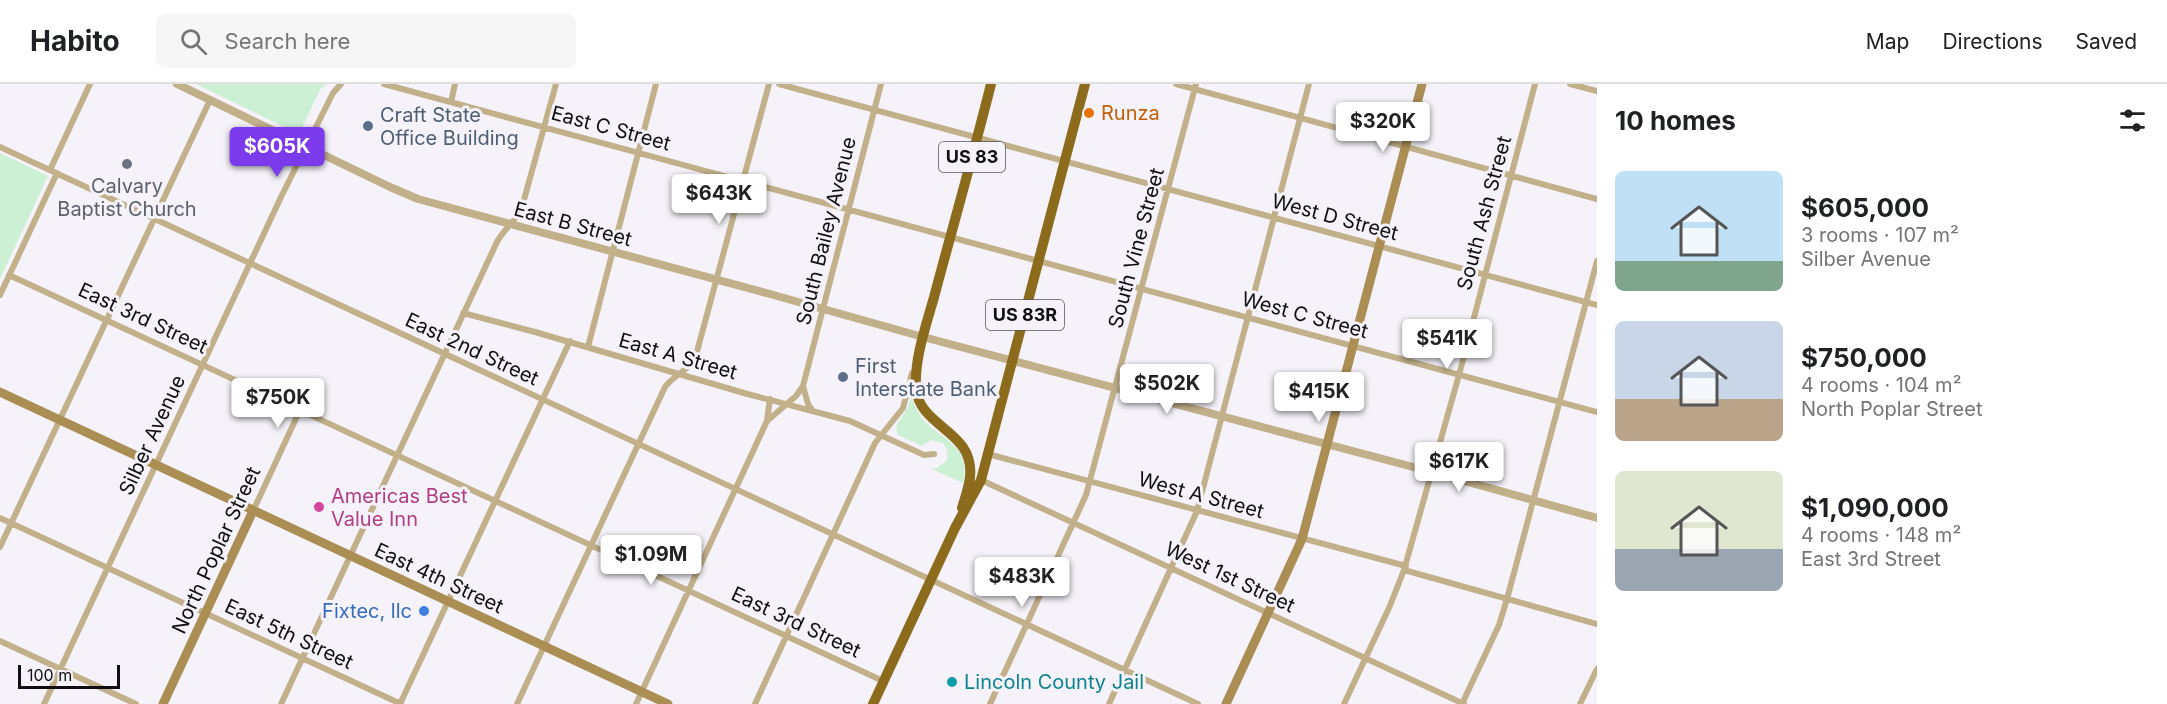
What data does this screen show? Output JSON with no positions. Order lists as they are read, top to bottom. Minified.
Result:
{"streets":{"highway":["US 83","US 83R"],"main road":["North Poplar Street","East 4th Street"],"street":["East C Street","South Ash Street","West D Street","East B Street","South Bailey Avenue","South Vine Street","West C Street","East 3rd Street","East 2nd Street","East A Street","Silber Avenue","West A Street","West 1st Street","East 5th Street"]},"crossings":[["East C Street","US 83"],["East C Street","South Bailey Avenue"],["East C Street","US 83R"],["East C Street","West C Street"],["US 83","West D Street"],["US 83","East B Street"],["US 83","US 83R"],["US 83","East 3rd Street"],["US 83","East 2nd Street"],["South Ash Street","West D Street"],["South Ash Street","East B Street"],["South Ash Street","West C Street"],["South Ash Street","West A Street"],["South Ash Street","West 1st Street"],["West D Street","South Bailey Avenue"],["West D Street","South Vine Street"],["West D Street","US 83R"],["East B Street","South Bailey Avenue"],["East B Street","South Vine Street"],["East B Street","US 83R"],["East B Street","Silber Avenue"],["South Bailey Avenue","East A Street"],["South Vine Street","West C Street"],["South Vine Street","East 2nd Street"],["South Vine Street","West A Street"],["South Vine Street","West 1st Street"],["US 83R","West C Street"],["US 83R","West A Street"],["US 83R","West 1st Street"],["East 3rd Street","Silber Avenue"],["East 3rd Street","North Poplar Street"],["East 2nd Street","Silber Avenue"],["Silber Avenue","East 4th Street"],["Silber Avenue","East 5th Street"],["North Poplar Street","East 4th Street"],["North Poplar Street","East 5th Street"]],"places":["Runza","Craft State Office Building","Calvary Baptist Church","First Interstate Bank","Americas Best Value Inn","Fixtec, llc","Lincoln County Jail"],"scale_bar":"100 m","page":{"header":"Habito","search":"Search here","nav":["Map","Directions","Saved"],"heading":"10 homes","price":["$320K","$605K","$643K","$541K","$502K","$415K","$750K","$617K","$1.09M","$483K"],"list":[{"name":"$605,000","note":"3 rooms · 107 m² · Silber Avenue"},{"name":"$750,000","note":"4 rooms · 104 m² · North Poplar Street"},{"name":"$1,090,000","note":"4 rooms · 148 m² · East 3rd Street"}],"scale":"100 m"}}
